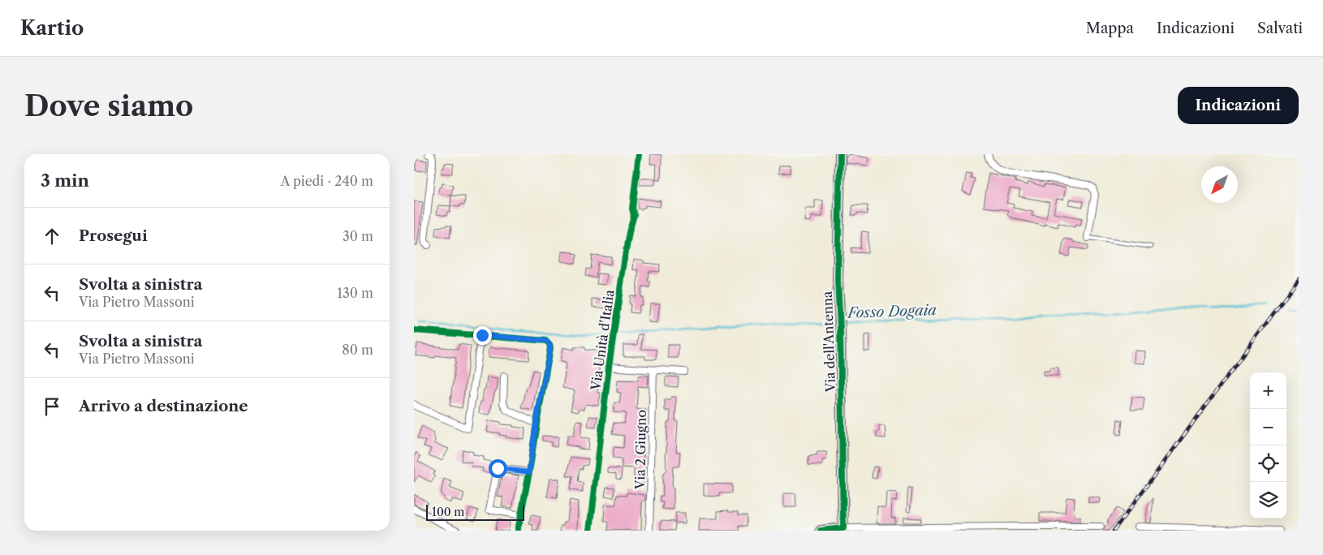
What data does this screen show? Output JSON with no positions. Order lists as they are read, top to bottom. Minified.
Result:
{"streets":{"street":["Via Unità d'Italia","Via dell'Antenna","Via 2 Giugno"]},"water":["Fosso Dogaia"],"scale_bar":"100 m","north":"bottom left","page":{"header":"Kartio","nav":["Mappa","Indicazioni","Salvati"],"buttons":"Indicazioni","title":"Dove siamo","heading":["3 min","A piedi · 240 m"],"list":[["Prosegui","30 m"],["Svolta a sinistra","Via Pietro Massoni","130 m"],["Svolta a sinistra","Via Pietro Massoni","80 m"],"Arrivo a destinazione"],"map_buttons":["+","−"],"scale":"100 m"}}
